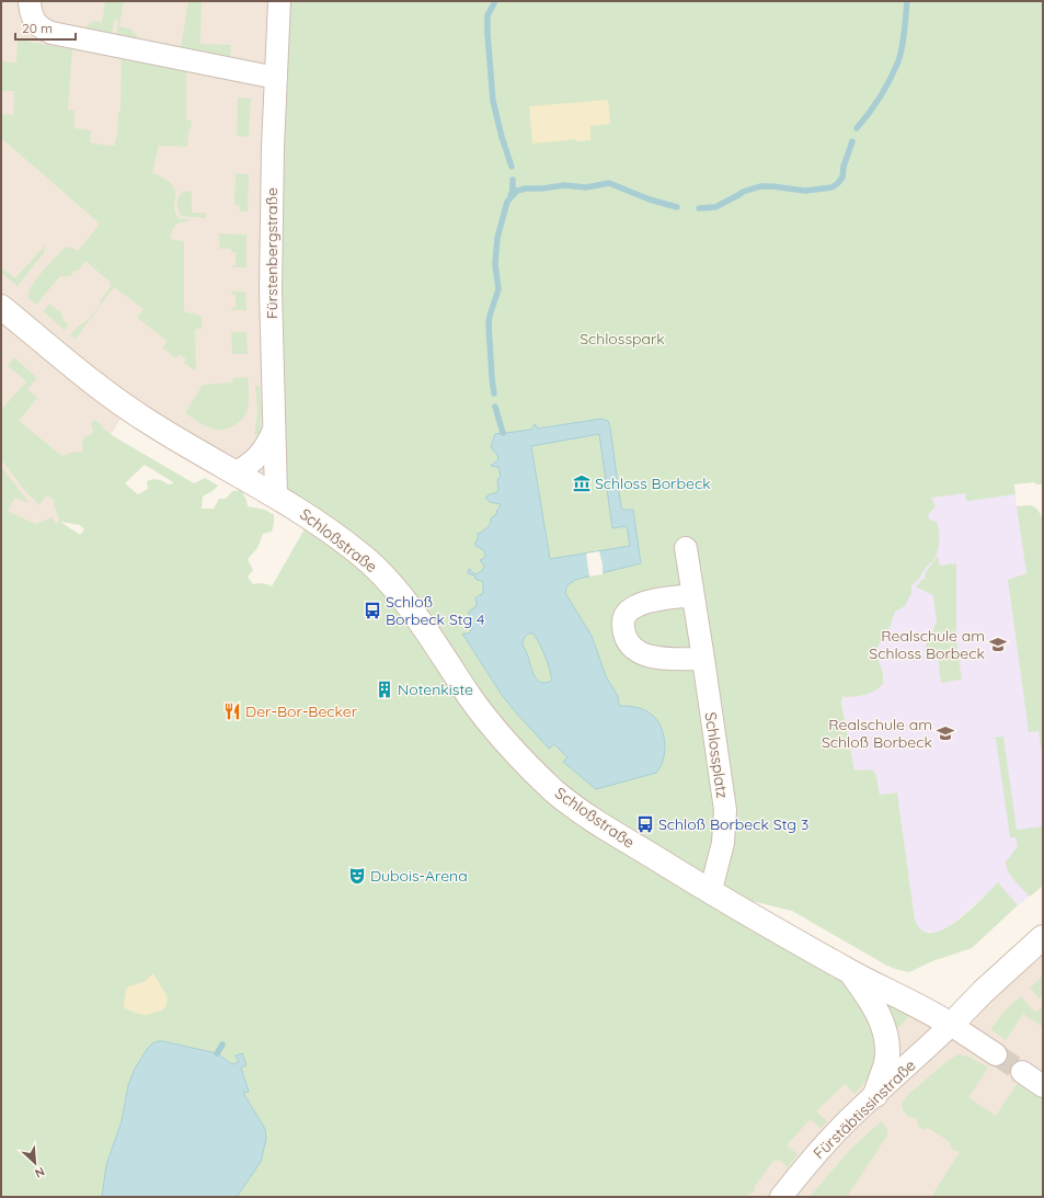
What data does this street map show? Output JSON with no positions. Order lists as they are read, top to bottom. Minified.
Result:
{"streets":{"street":["Fürstenbergstraße","Schloßstraße","Schlossplatz","Fürstäbtissinstraße"]},"crossings":[["Fürstenbergstraße","Schloßstraße"],["Schloßstraße","Schlossplatz"],["Schloßstraße","Fürstäbtissinstraße"]],"parks":["Schlosspark"],"places":{"museum":["Schloss Borbeck"],"bus stop":["Schloß Borbeck Stg 4","Schloß Borbeck Stg 3"],"school or university":["Realschule am Schloss Borbeck","Realschule am Schloß Borbeck"],"building":["Notenkiste"],"restaurant":["Der-Bor-Becker"],"theatre":["Dubois-Arena"]},"scale_bar":"20 m","north":"bottom right"}
